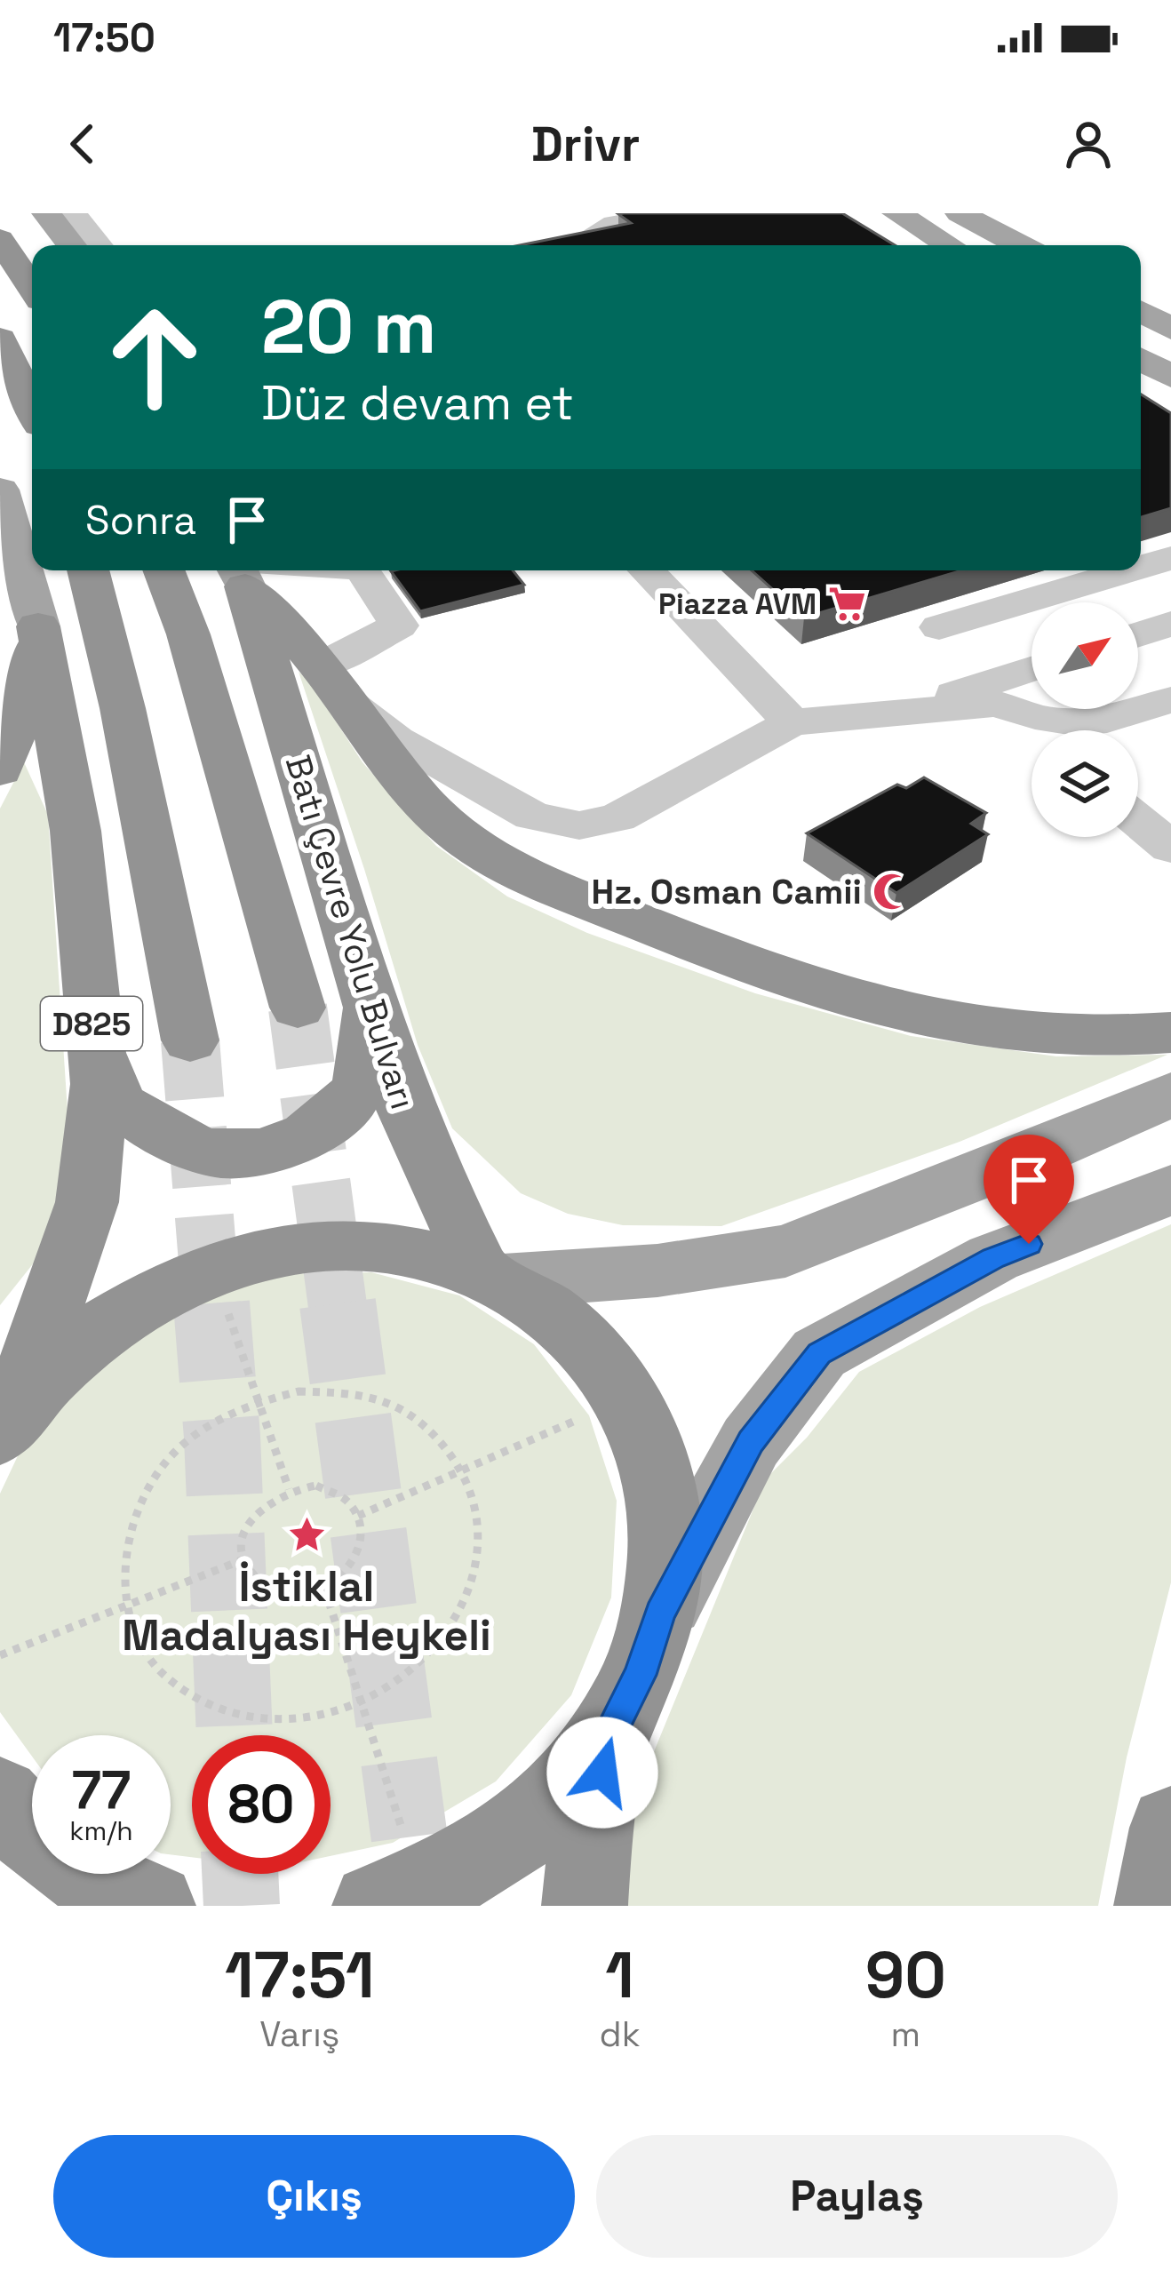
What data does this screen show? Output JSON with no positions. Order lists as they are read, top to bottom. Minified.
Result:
{"streets":{"highway":["Batı Çevre Yolu Bulvarı","D825"]},"places":{"supermarket":["Piazza AVM"],"mosque":["Hz. Osman Camii"],"place":["İstiklal Madalyası Heykeli"]},"north":"top right","page":{"status":"17:50","header":"Drivr","turn":["20 m","Düz devam et"],"then":"Sonra","speed":"77 km/h","limit":"80","eta":["17:51","Varış","1","dk","90","m"],"buttons":["Çıkış","Paylaş"]}}
